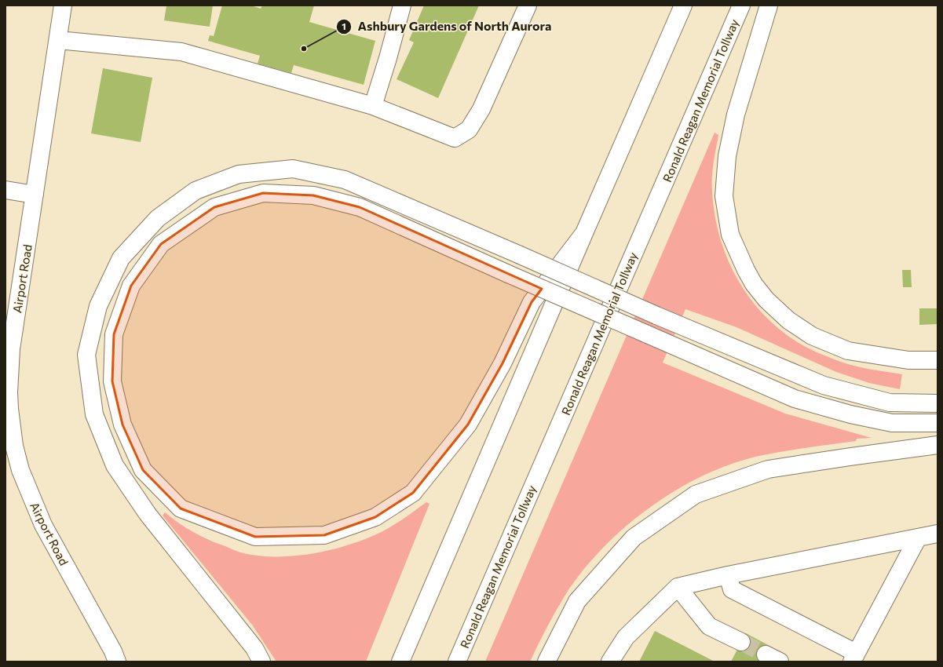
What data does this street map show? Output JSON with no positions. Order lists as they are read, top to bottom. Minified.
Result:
{"streets":{"main road":["Ronald Reagan Memorial Tollway","Airport Road"]},"places":["Ashbury Gardens of North Aurora"]}
